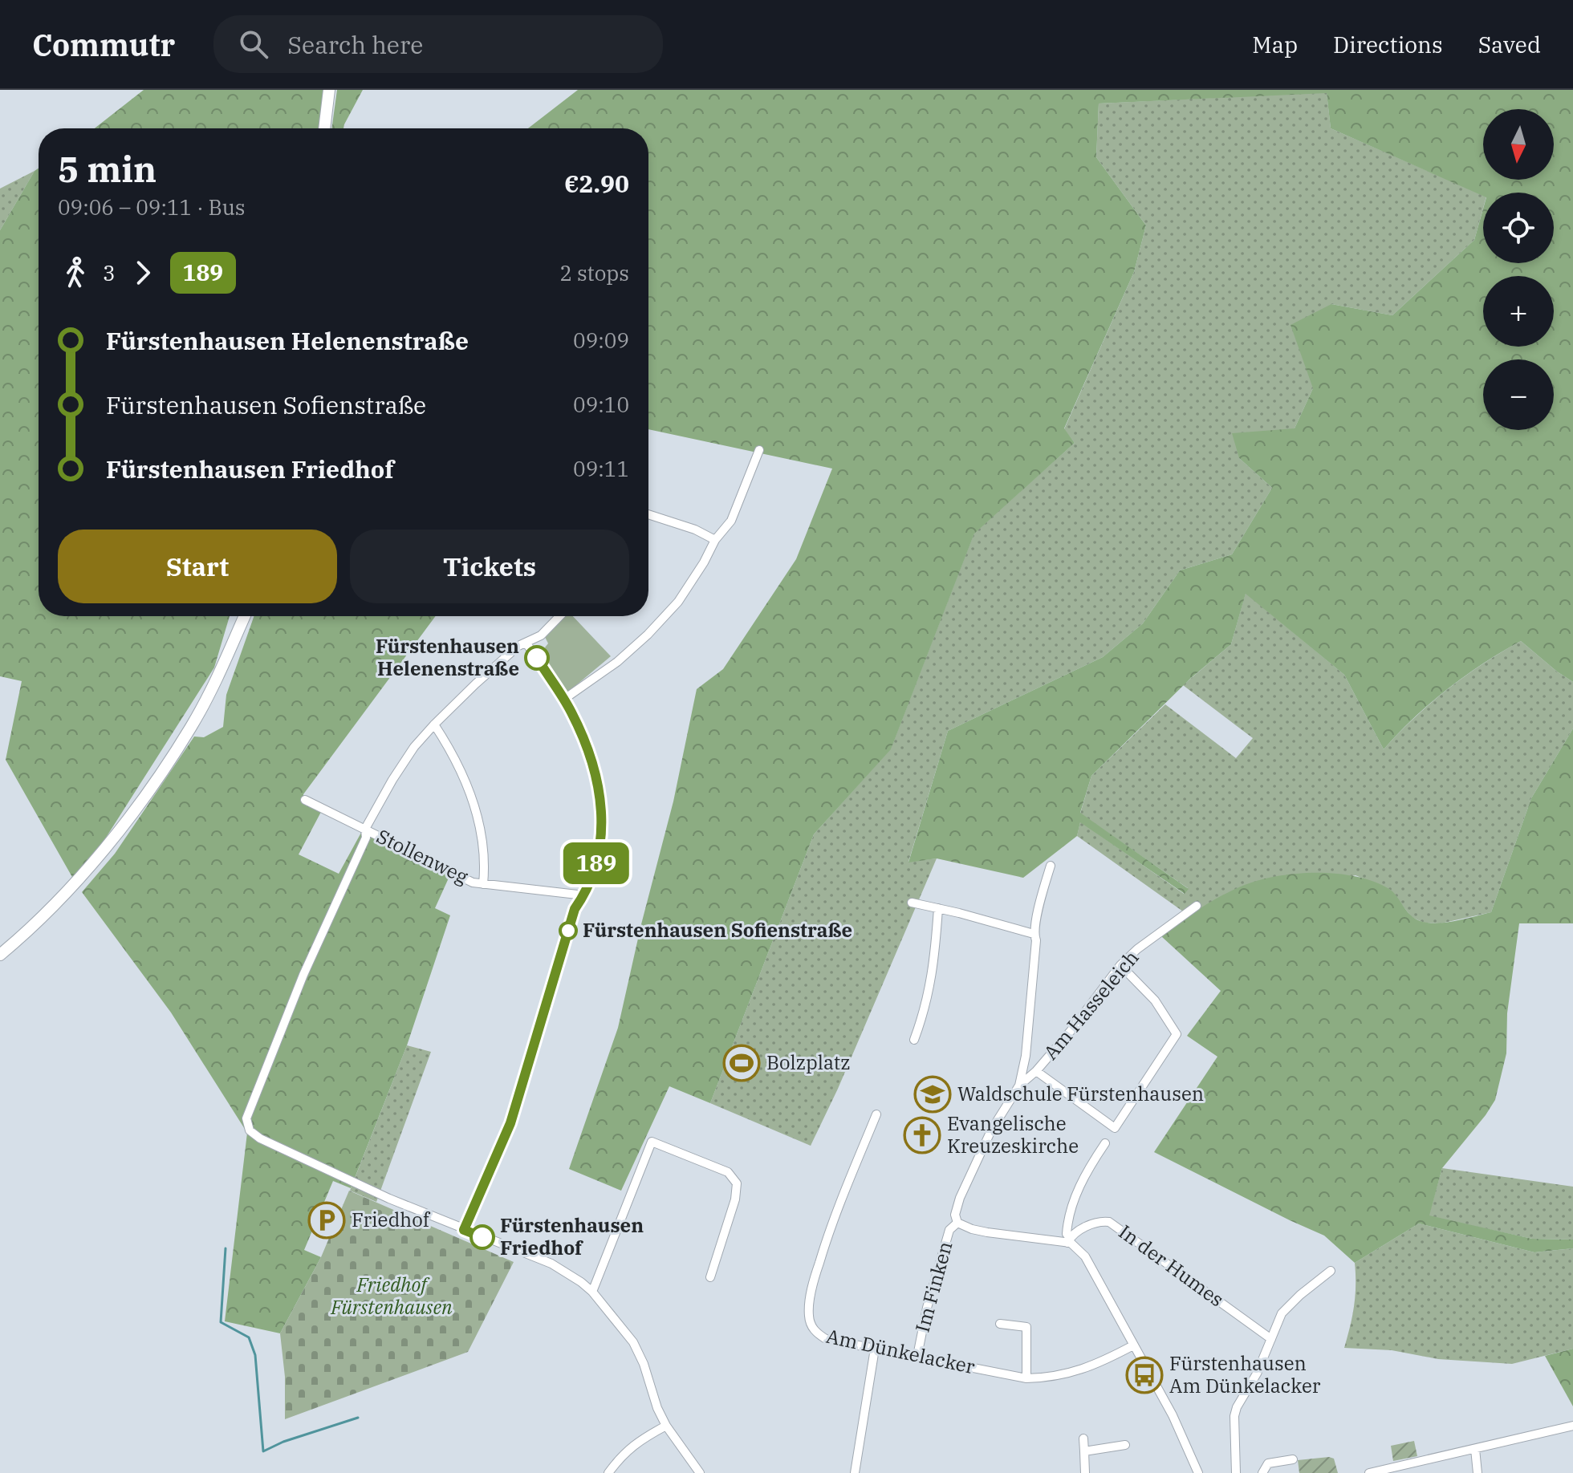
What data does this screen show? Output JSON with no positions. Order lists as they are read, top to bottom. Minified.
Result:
{"streets":{"street":["Stollenweg","Am Hasseleich","In der Humes","Im Finken","Am Dünkelacker"]},"crossings":[["Am Hasseleich","Im Finken"],["Im Finken","Am Dünkelacker"]],"parks":["Friedhof Fürstenhausen"],"places":{"other":["Fürstenhausen Helenenstraße","Fürstenhausen Sofienstraße","Fürstenhausen Friedhof"],"sports":["Bolzplatz"],"school or university":["Waldschule Fürstenhausen"],"church":["Evangelische Kreuzeskirche"],"parking":["Friedhof"],"bus stop":["Fürstenhausen Am Dünkelacker"]},"lines":["bus line 189"],"north":"bottom","page":{"header":"Commutr","search":"Search here","nav":["Map","Directions","Saved"],"on_map":"189","map_buttons":["+","−"],"heading":["5 min","09:06 – 09:11 · Bus","€2.90"],"legs":["3","189","2 stops"],"list":[{"name":"Fürstenhausen Helenenstraße","value":"09:09"},{"name":"Fürstenhausen Sofienstraße","value":"09:10"},{"name":"Fürstenhausen Friedhof","value":"09:11"}],"buttons":["Start","Tickets"]}}
